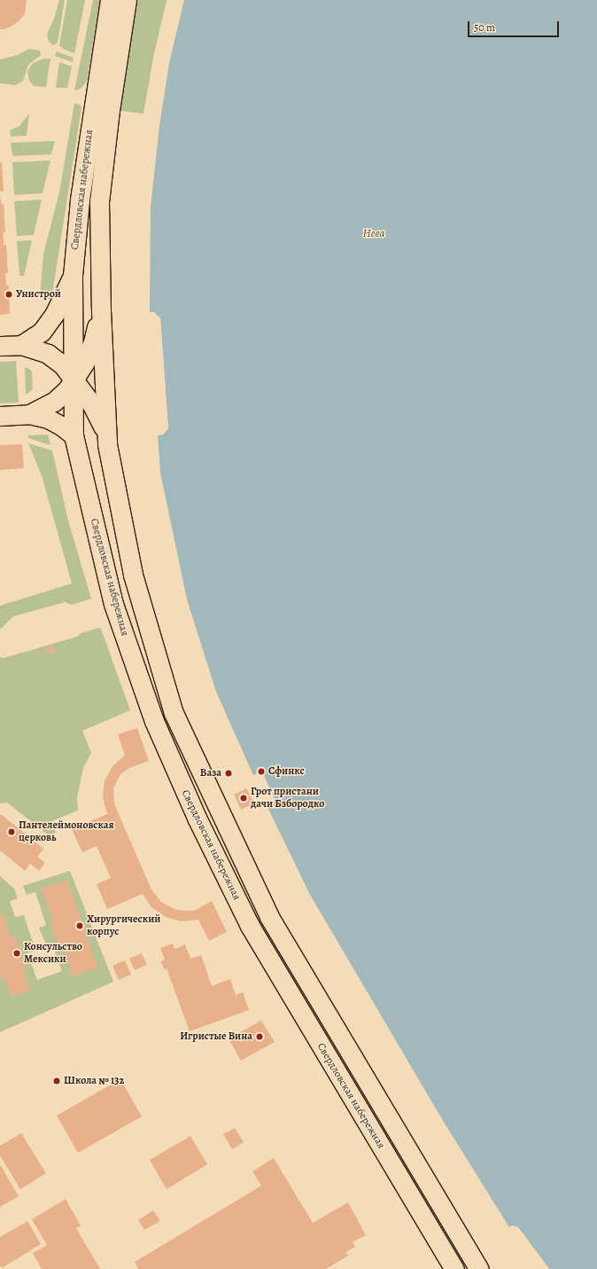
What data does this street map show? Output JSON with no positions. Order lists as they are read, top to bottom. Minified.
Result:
{"streets":{"main road":["Свердловская набережная"]},"water":["Нева"],"places":["Унистрой","Сфинкс","Ваза","Грот пристани дачи Бзбородко","Пантелеймоновская церковь","Хирургический корпус","Консульство Мексики","Игристые Вина","Школа № 132"],"scale_bar":"50 m"}
